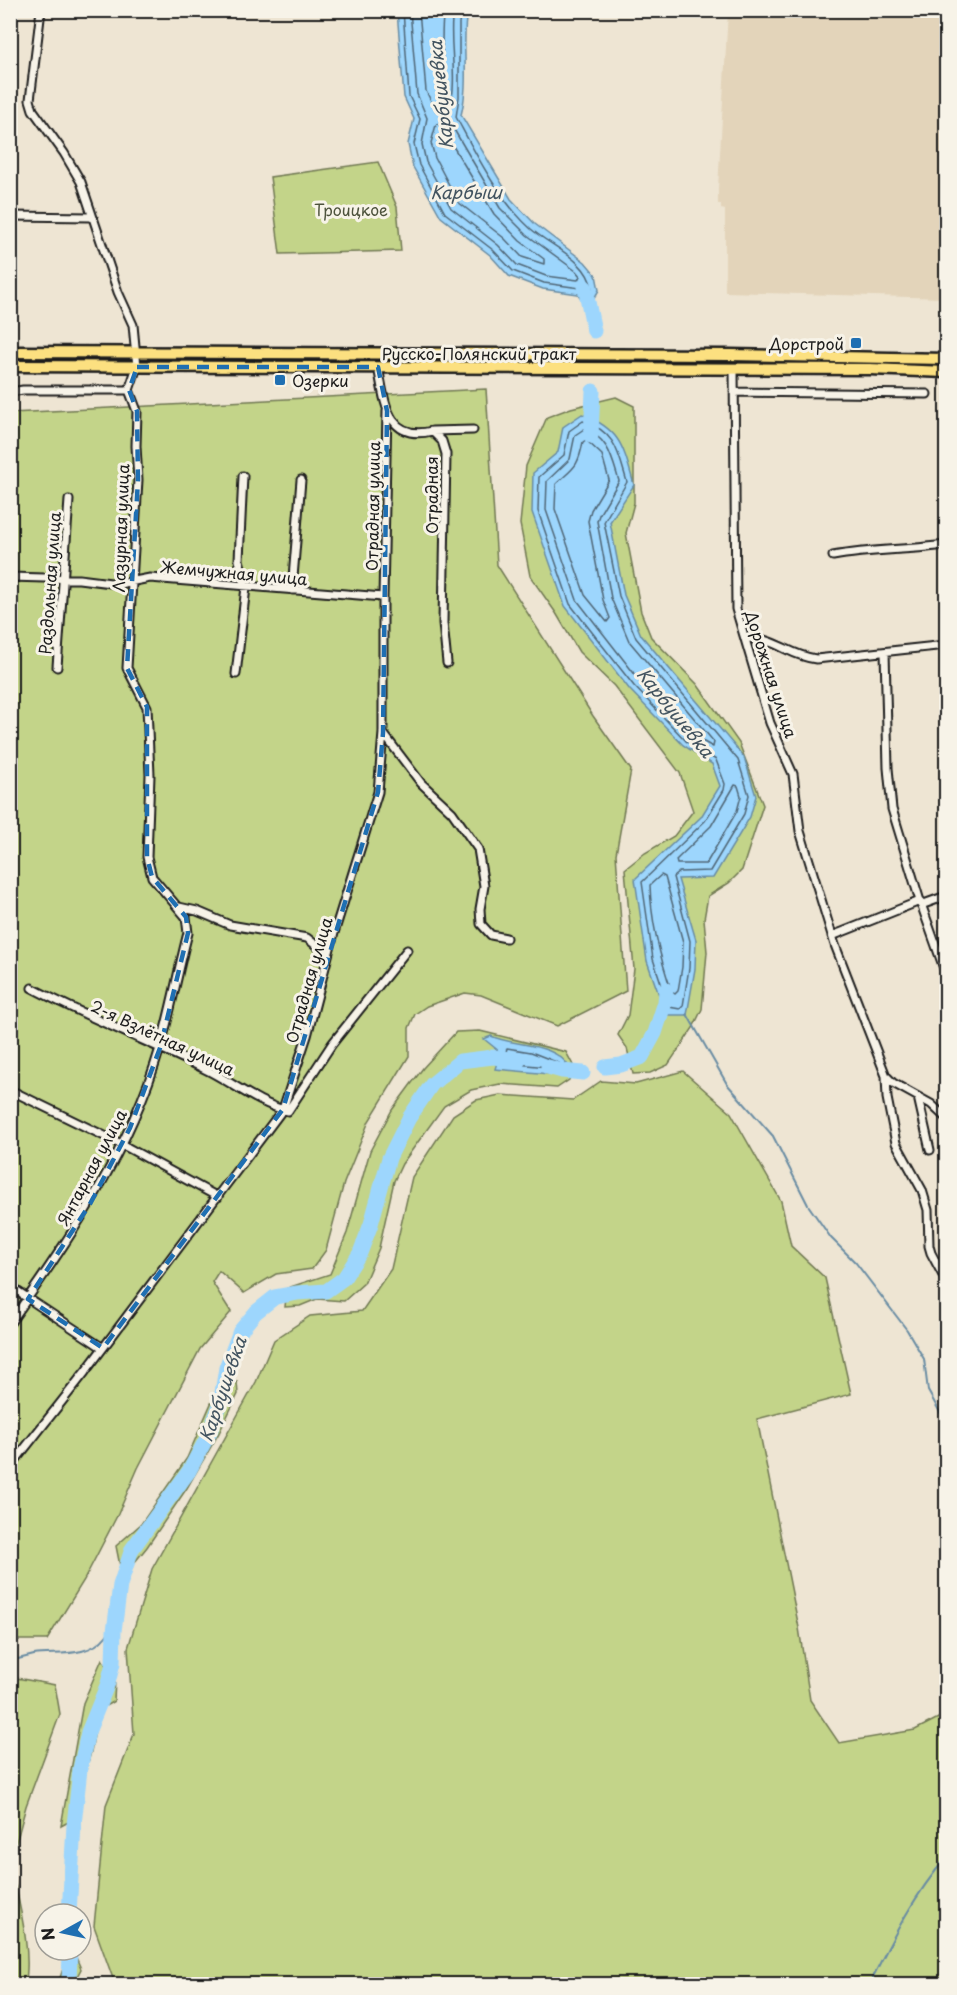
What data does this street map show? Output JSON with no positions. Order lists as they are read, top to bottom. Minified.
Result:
{"streets":{"main road":["Русско-Полянский тракт"],"street":["Отрадная","Отрадная улица","Лазурная улица","Жемчужная улица","Раздольная улица","Дорожная улица","2-я Взлётная улица","Янтарная улица"]},"crossings":[["Русско-Полянский тракт","Дорожная улица"],["Отрадная","Отрадная улица"],["Отрадная улица","Жемчужная улица"],["Отрадная улица","2-я Взлётная улица"],["Лазурная улица","Жемчужная улица"],["Лазурная улица","Янтарная улица"],["Жемчужная улица","Раздольная улица"],["2-я Взлётная улица","Янтарная улица"]],"water":["Карбушевка","Карбыш"],"parks":["Троицкое"],"places":{"transit":["Дорстрой","Озерки"]},"north":"left"}
